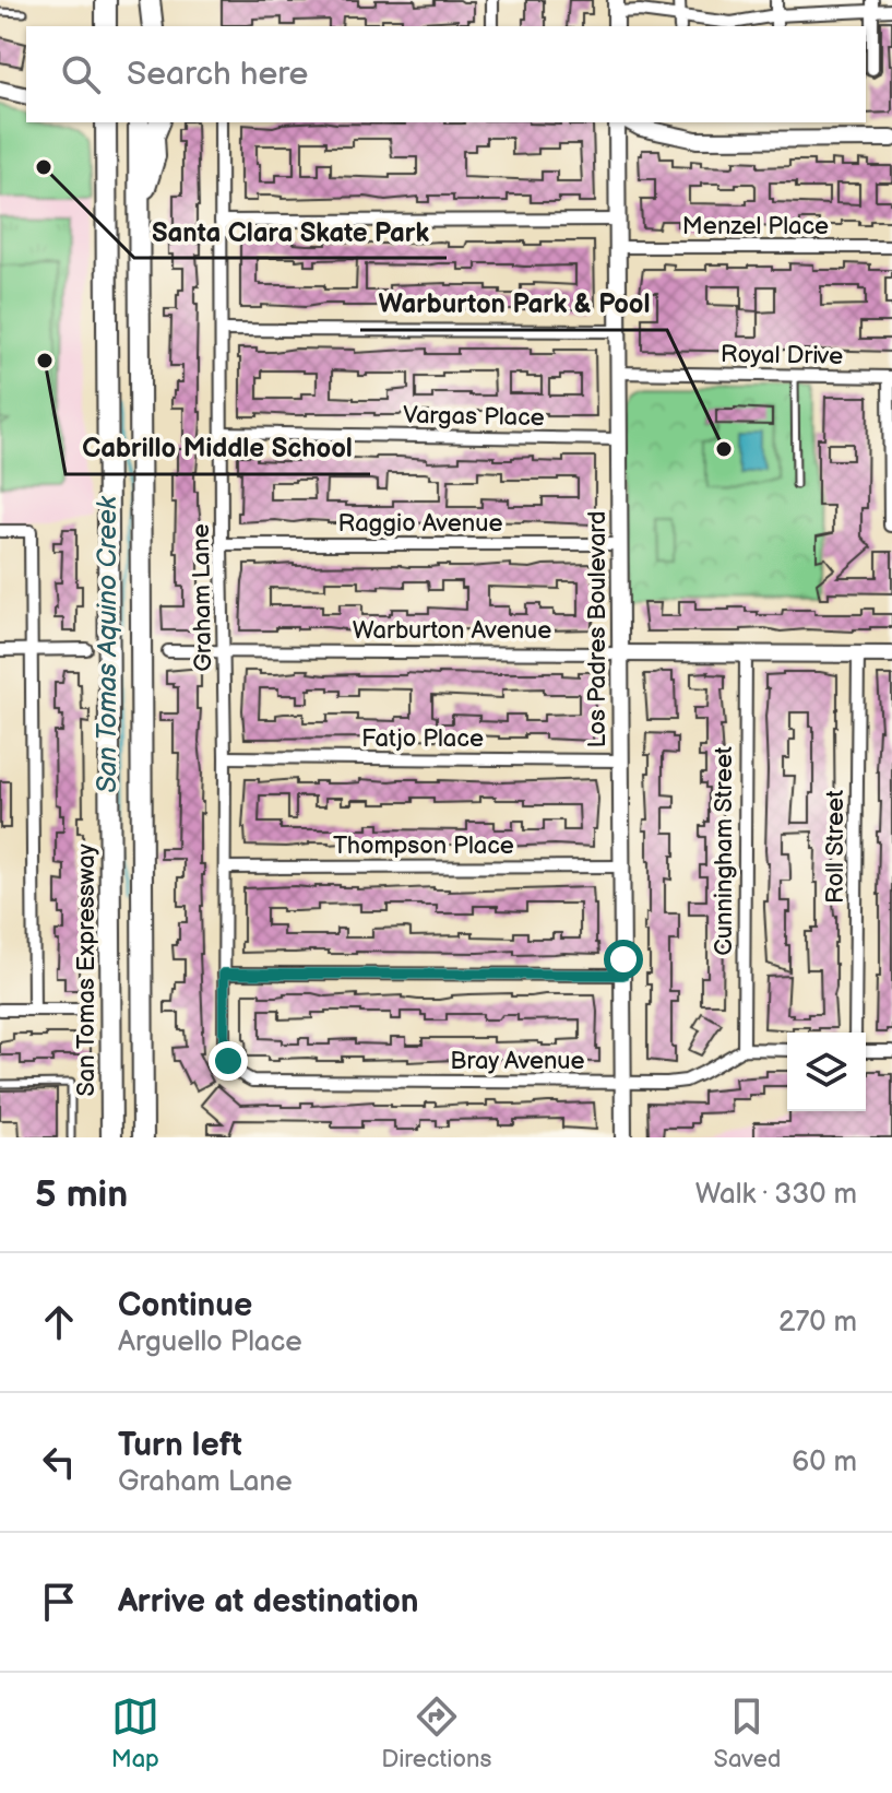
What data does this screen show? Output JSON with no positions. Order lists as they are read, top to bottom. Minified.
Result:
{"streets":{"highway":["San Tomas Expressway"],"street":["Menzel Place","Royal Drive","Vargas Place","Raggio Avenue","Graham Lane","Warburton Avenue","Los Padres Boulevard","Fatjo Place","Thompson Place","Roll Street","Cunningham Street","Bray Avenue"]},"crossings":[["Menzel Place","Los Padres Boulevard"],["Royal Drive","Los Padres Boulevard"],["Vargas Place","Graham Lane"],["Vargas Place","Los Padres Boulevard"],["Raggio Avenue","Graham Lane"],["Raggio Avenue","Los Padres Boulevard"],["Graham Lane","Warburton Avenue"],["Graham Lane","Fatjo Place"],["Graham Lane","Thompson Place"],["Graham Lane","Bray Avenue"],["Warburton Avenue","Los Padres Boulevard"],["Warburton Avenue","Roll Street"],["Warburton Avenue","Cunningham Street"],["Los Padres Boulevard","Fatjo Place"],["Los Padres Boulevard","Thompson Place"],["Los Padres Boulevard","Bray Avenue"],["Cunningham Street","Bray Avenue"]],"water":["San Tomas Aquino Creek"],"places":["Santa Clara Skate Park","Cabrillo Middle School","Warburton Park & Pool"],"page":{"search":"Search here","heading":["5 min","Walk · 330 m"],"list":[["Continue","Arguello Place","270 m"],["Turn left","Graham Lane","60 m"],"Arrive at destination"],"nav":["Map","Directions","Saved"]}}
